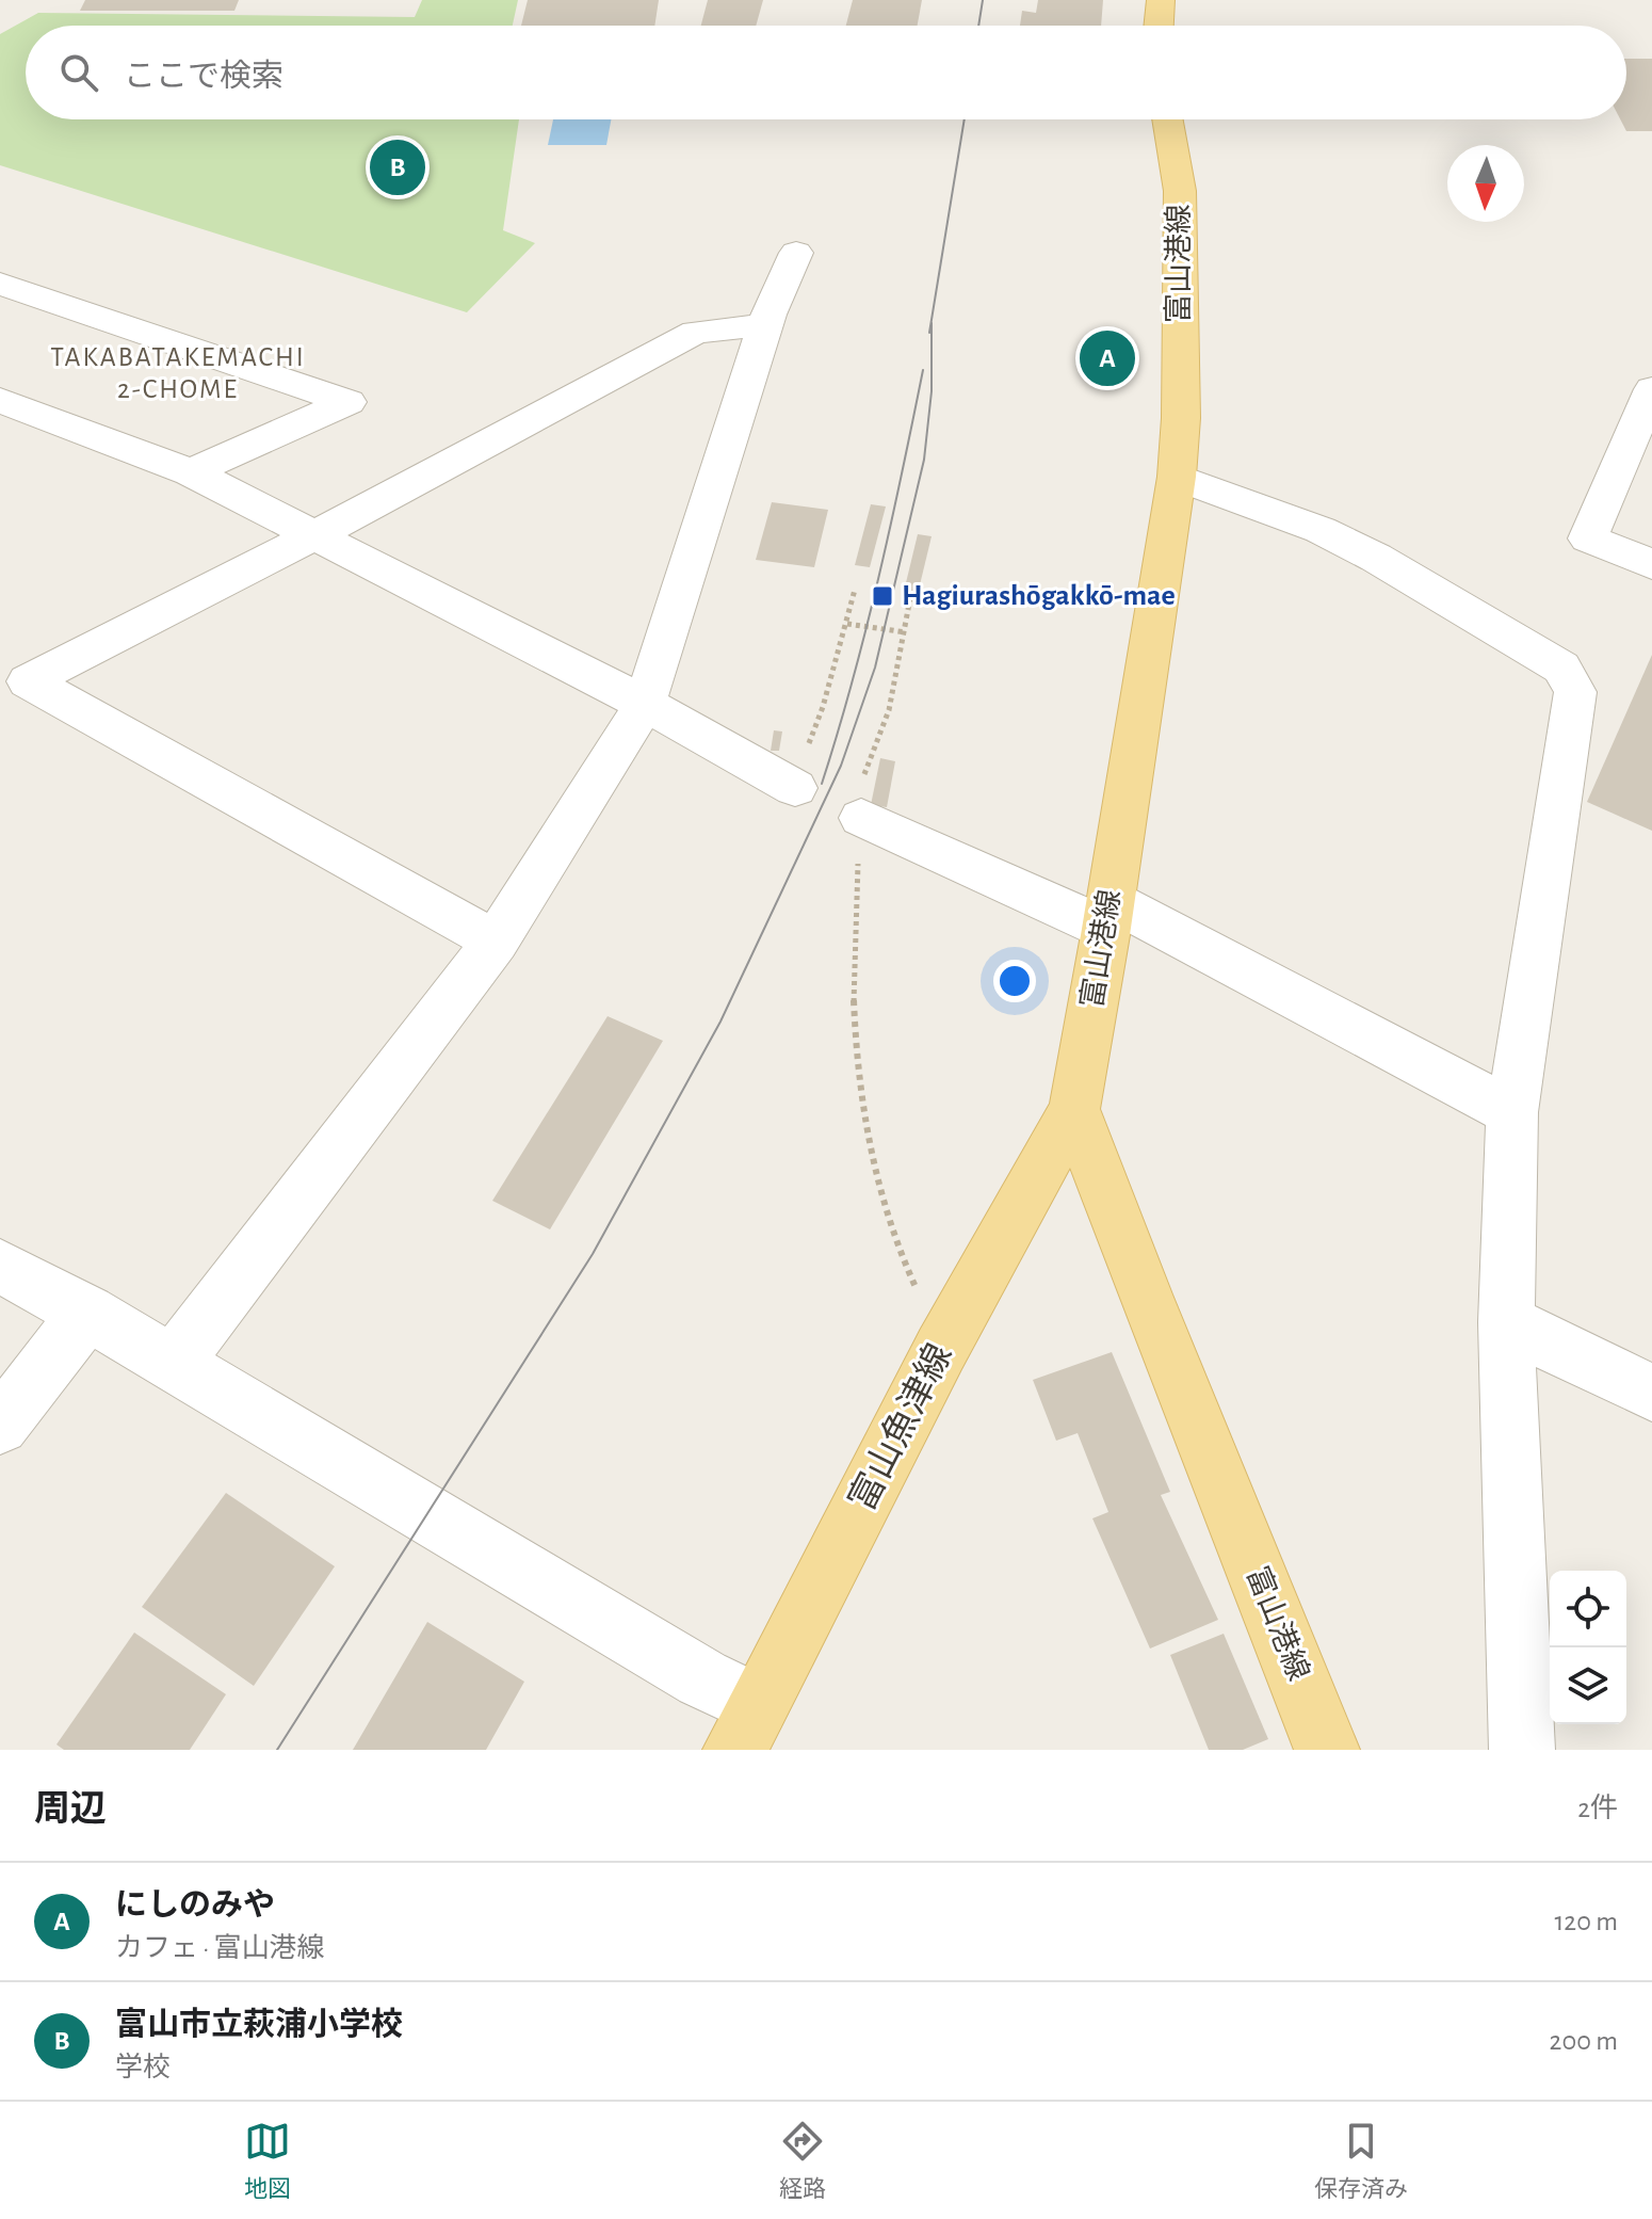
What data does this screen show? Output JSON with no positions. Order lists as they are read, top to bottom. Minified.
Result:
{"streets":{"main road":["富山港線","富山魚津線"]},"crossings":[["富山港線","富山魚津線"]],"districts":["TAKABATAKEMACHI 2-CHOME"],"places":{"transit":["Hagiurashōgakkō-mae"]},"north":"bottom","page":{"search":"ここで検索","pins":["B","A"],"heading":["周辺","2件"],"list":[{"mark":"A","name":"にしのみや","note":"カフェ · 富山港線","value":"120 m"},{"mark":"B","name":"富山市立萩浦小学校","note":"学校","value":"200 m"}],"nav":["地図","経路","保存済み"]}}
